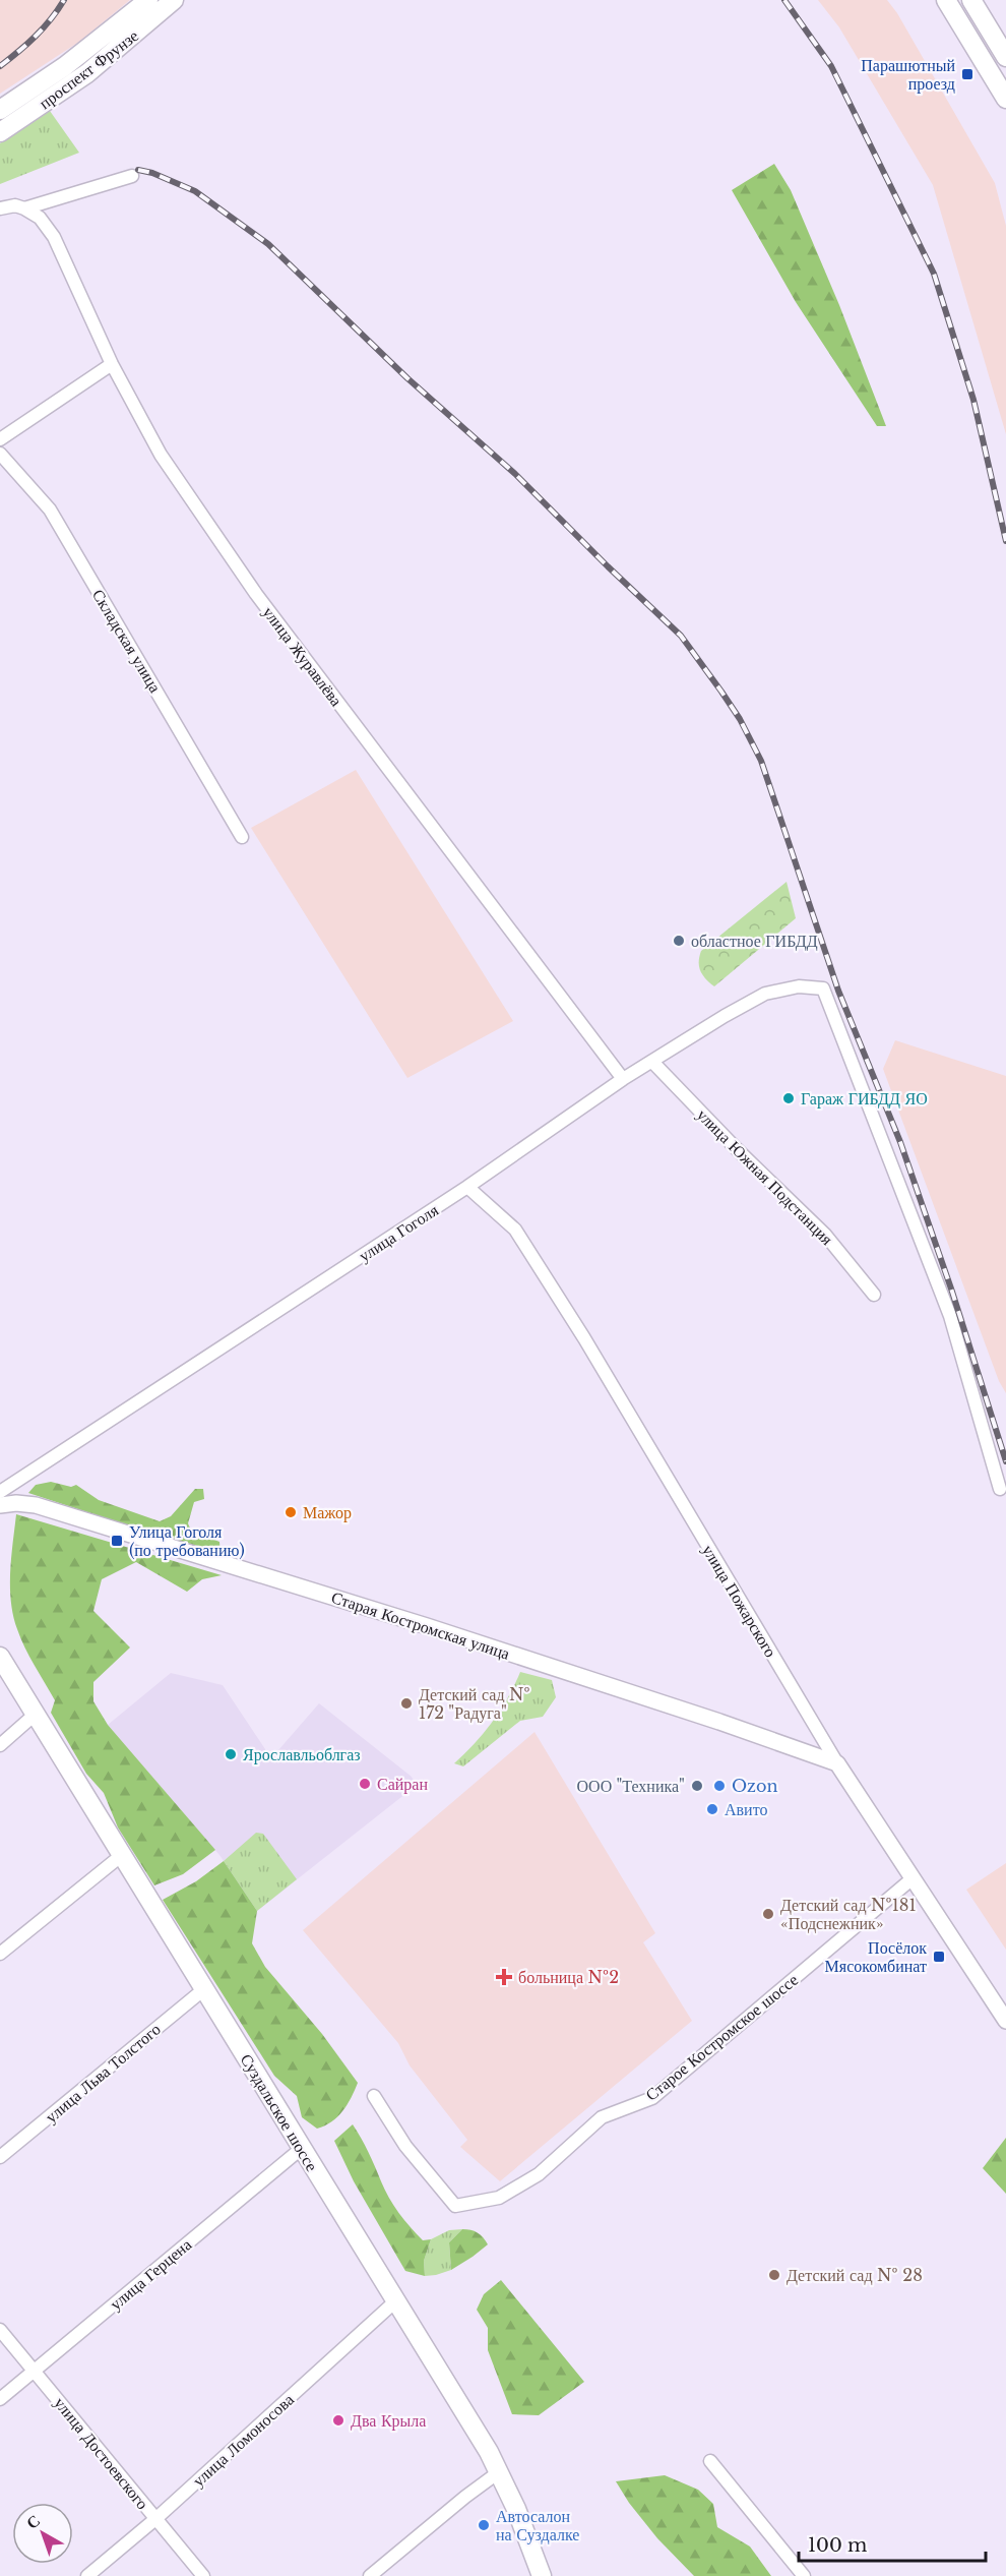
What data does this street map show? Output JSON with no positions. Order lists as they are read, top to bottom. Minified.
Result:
{"streets":{"main road":["проспект Фрунзе","Суздальское шоссе"],"street":["Складская улица","улица Журавлёва","улица Южная Подстанция","улица Гоголя","улица Пожарского","Старая Костромская улица","Старое Костромское шоссе","улица Льва Толстого","улица Герцена","улица Ломоносова","улица Достоевского"]},"crossings":[["улица Журавлёва","улица Гоголя"],["улица Южная Подстанция","улица Гоголя"],["улица Гоголя","улица Пожарского"],["улица Гоголя","Старая Костромская улица"],["улица Пожарского","Старая Костромская улица"],["улица Пожарского","Старое Костромское шоссе"],["улица Льва Толстого","Суздальское шоссе"],["Суздальское шоссе","улица Герцена"],["Суздальское шоссе","улица Ломоносова"],["улица Герцена","улица Достоевского"],["улица Ломоносова","улица Достоевского"]],"places":{"transit":["Парашютный проезд","Улица Гоголя (по требованию)","Посёлок Мясокомбинат"],"other":["областное ГИБДД","Гараж ГИБДД ЯО","Мажор","Детский сад № 172 \"Радуга\"","Ярославльоблгаз","Сайран","ООО \"Техника\"","Ozon","Авито","Детский сад №181 «Подснежник»","Детский сад № 28","Два Крыла","Автосалон на Суздалке"],"health":["больница №2"]},"scale_bar":"100 m","north":"top left"}
